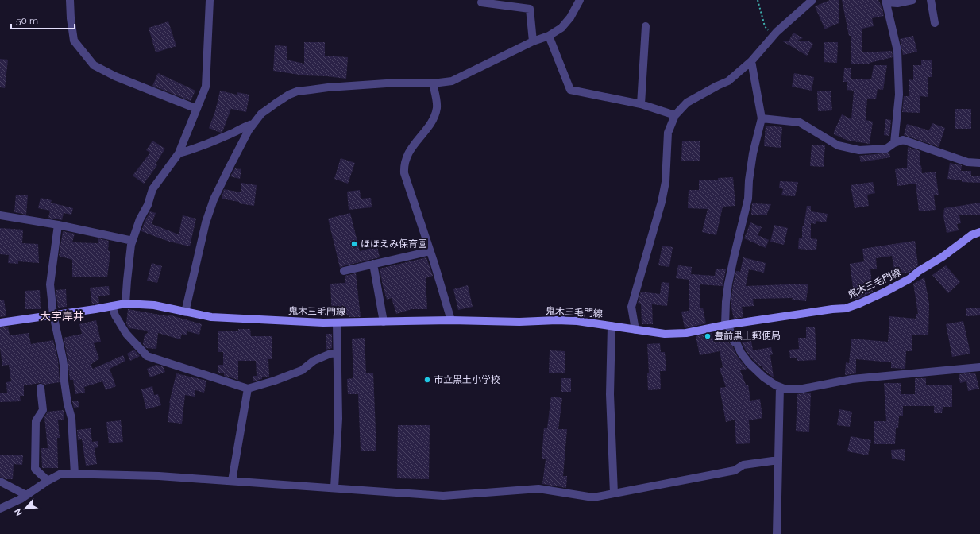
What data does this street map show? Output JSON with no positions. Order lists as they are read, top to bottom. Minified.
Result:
{"streets":{"main road":["鬼木三毛門線"]},"districts":["大字岸井"],"places":["ほほえみ保育園","豊前黒土郵便局","市立黒土小学校"],"scale_bar":"50 m","north":"bottom left"}
